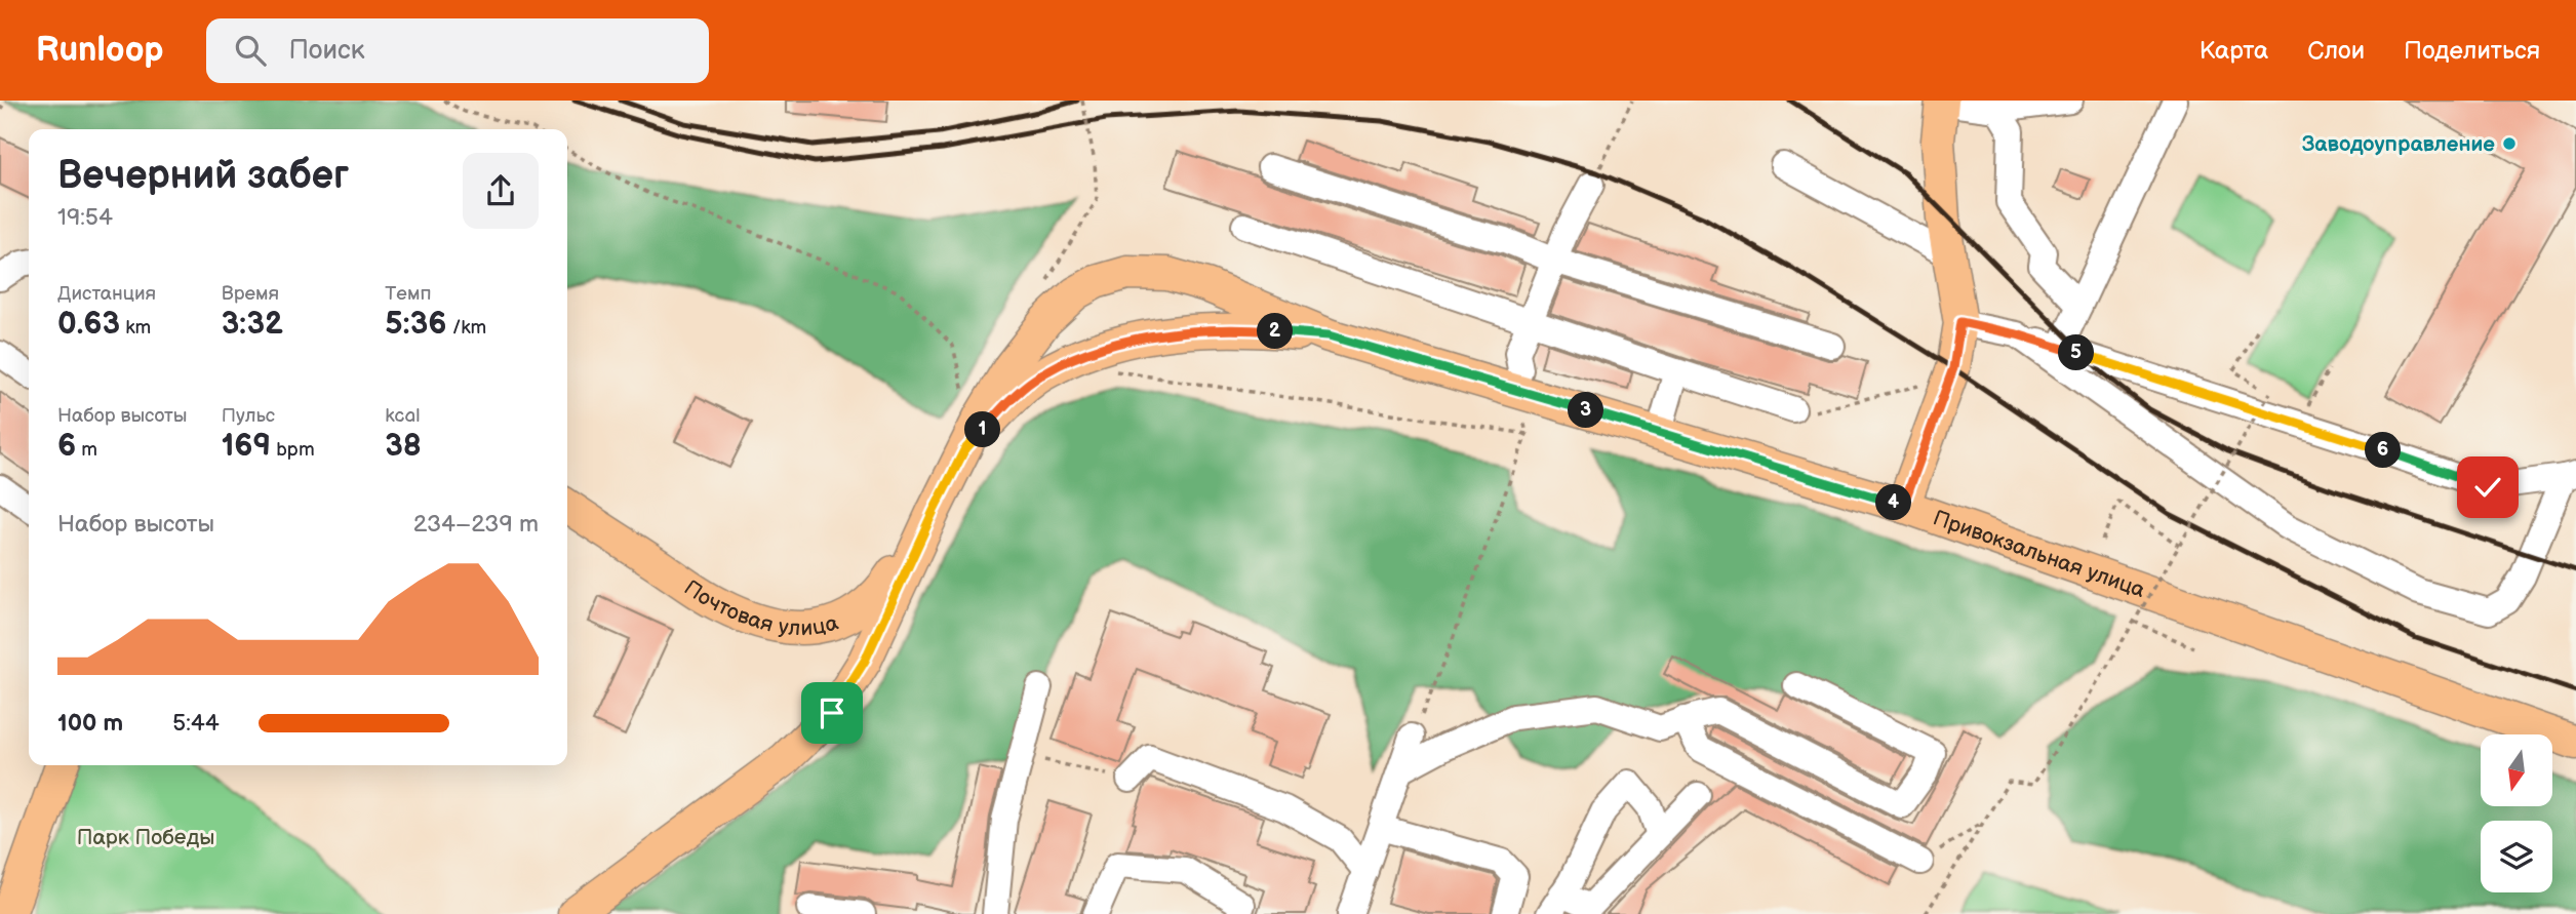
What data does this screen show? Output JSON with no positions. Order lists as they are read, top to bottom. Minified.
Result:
{"streets":{"main road":["Привокзальная улица","Почтовая улица"]},"parks":["Парк Победы"],"places":["Заводоуправление"],"north":"bottom","page":{"header":"Runloop","search":"Поиск","nav":["Карта","Слои","Поделиться"],"heading":["Вечерний забег","19:54"],"stats":[["Дистанция","0.63 km"],["Время","3:32"],["Темп","5:36 /km"],["Набор высоты","6 m"],["Пульс","169 bpm"],["kcal","38"]],"pins":["2","5","3","1","6","4"],"chart":["Набор высоты","234–239 m"],"list":[{"name":"100 m","note":"5:44"}]}}
